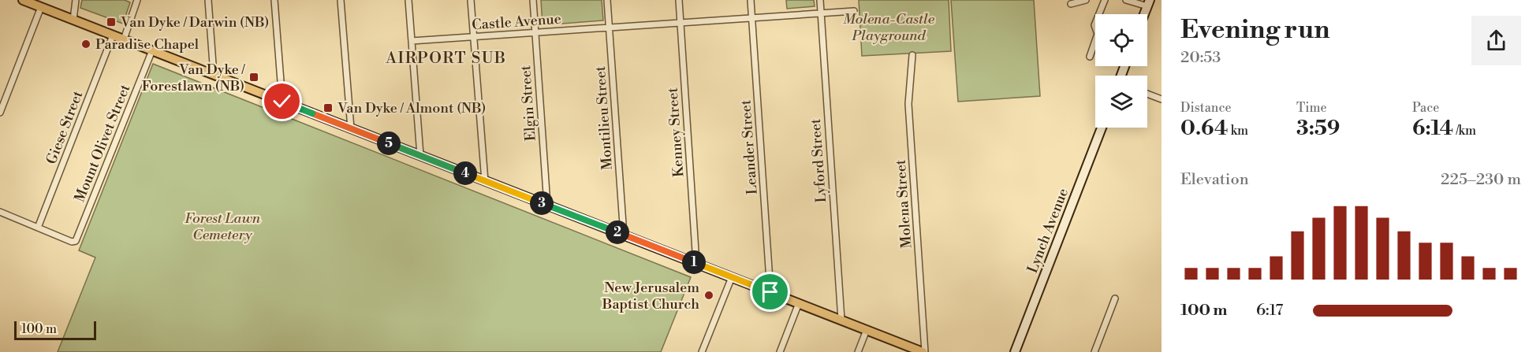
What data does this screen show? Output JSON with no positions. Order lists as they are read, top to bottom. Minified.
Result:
{"streets":{"street":["Castle Avenue","Elgin Street","Montilieu Street","Giese Street","Kenney Street","Mount Olivet Street","Leander Street","Lyford Street","Molena Street","Lynch Avenue"]},"crossings":[["Castle Avenue","Elgin Street"],["Castle Avenue","Montilieu Street"],["Castle Avenue","Kenney Street"],["Castle Avenue","Leander Street"],["Castle Avenue","Lyford Street"],["Giese Street","Mount Olivet Street"]],"districts":["AIRPORT SUB"],"parks":["Molena-Castle Playground","Forest Lawn Cemetery"],"places":{"transit":["Van Dyke / Darwin (NB)","Van Dyke / Forestlawn (NB)","Van Dyke / Almont (NB)"],"other":["Paradise Chapel","New Jerusalem Baptist Church"]},"scale_bar":"100 m","page":{"heading":["Evening run","20:53"],"stats":[["Distance","0.64 km"],["Time","3:59"],["Pace","6:14 /km"]],"pins":["5","4","3","2","1"],"chart":["Elevation","225–230 m"],"list":[{"name":"100 m","note":"6:17"}],"scale":"100 m"}}
